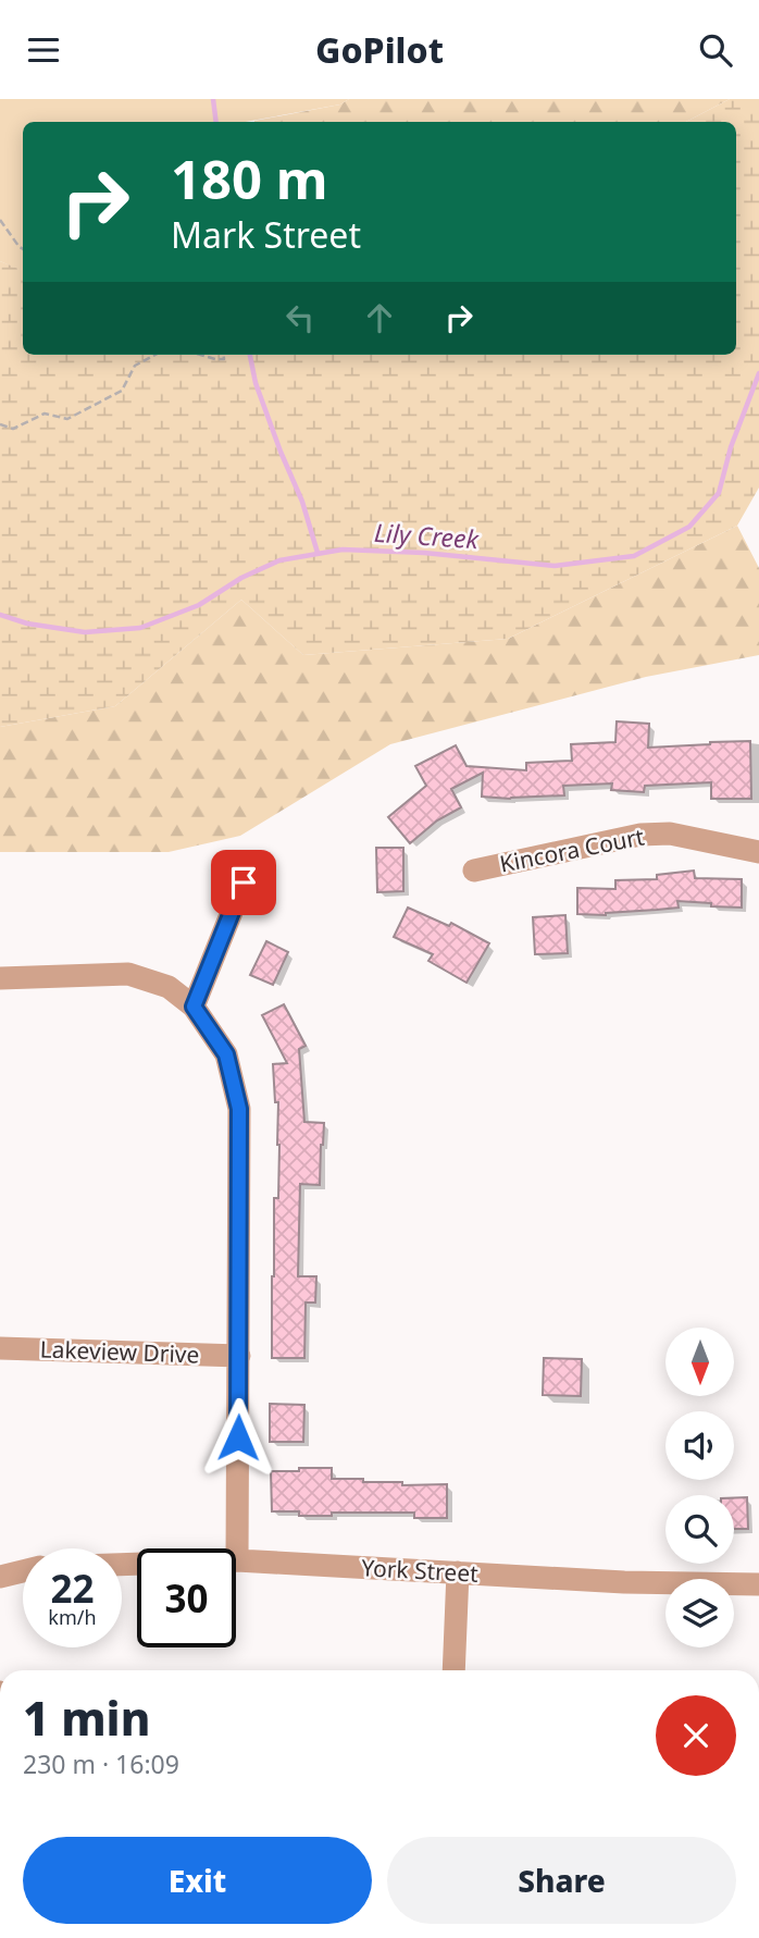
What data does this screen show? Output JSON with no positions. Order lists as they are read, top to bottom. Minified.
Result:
{"streets":{"street":["Kincora Court","Lakeview Drive","York Street"]},"water":["Lily Creek"],"north":"bottom","page":{"header":"GoPilot","turn":["180 m","Mark Street"],"speed":"22 km/h","limit":"30","heading":["1 min","230 m · 16:09"],"buttons":["Exit","Share"]}}
